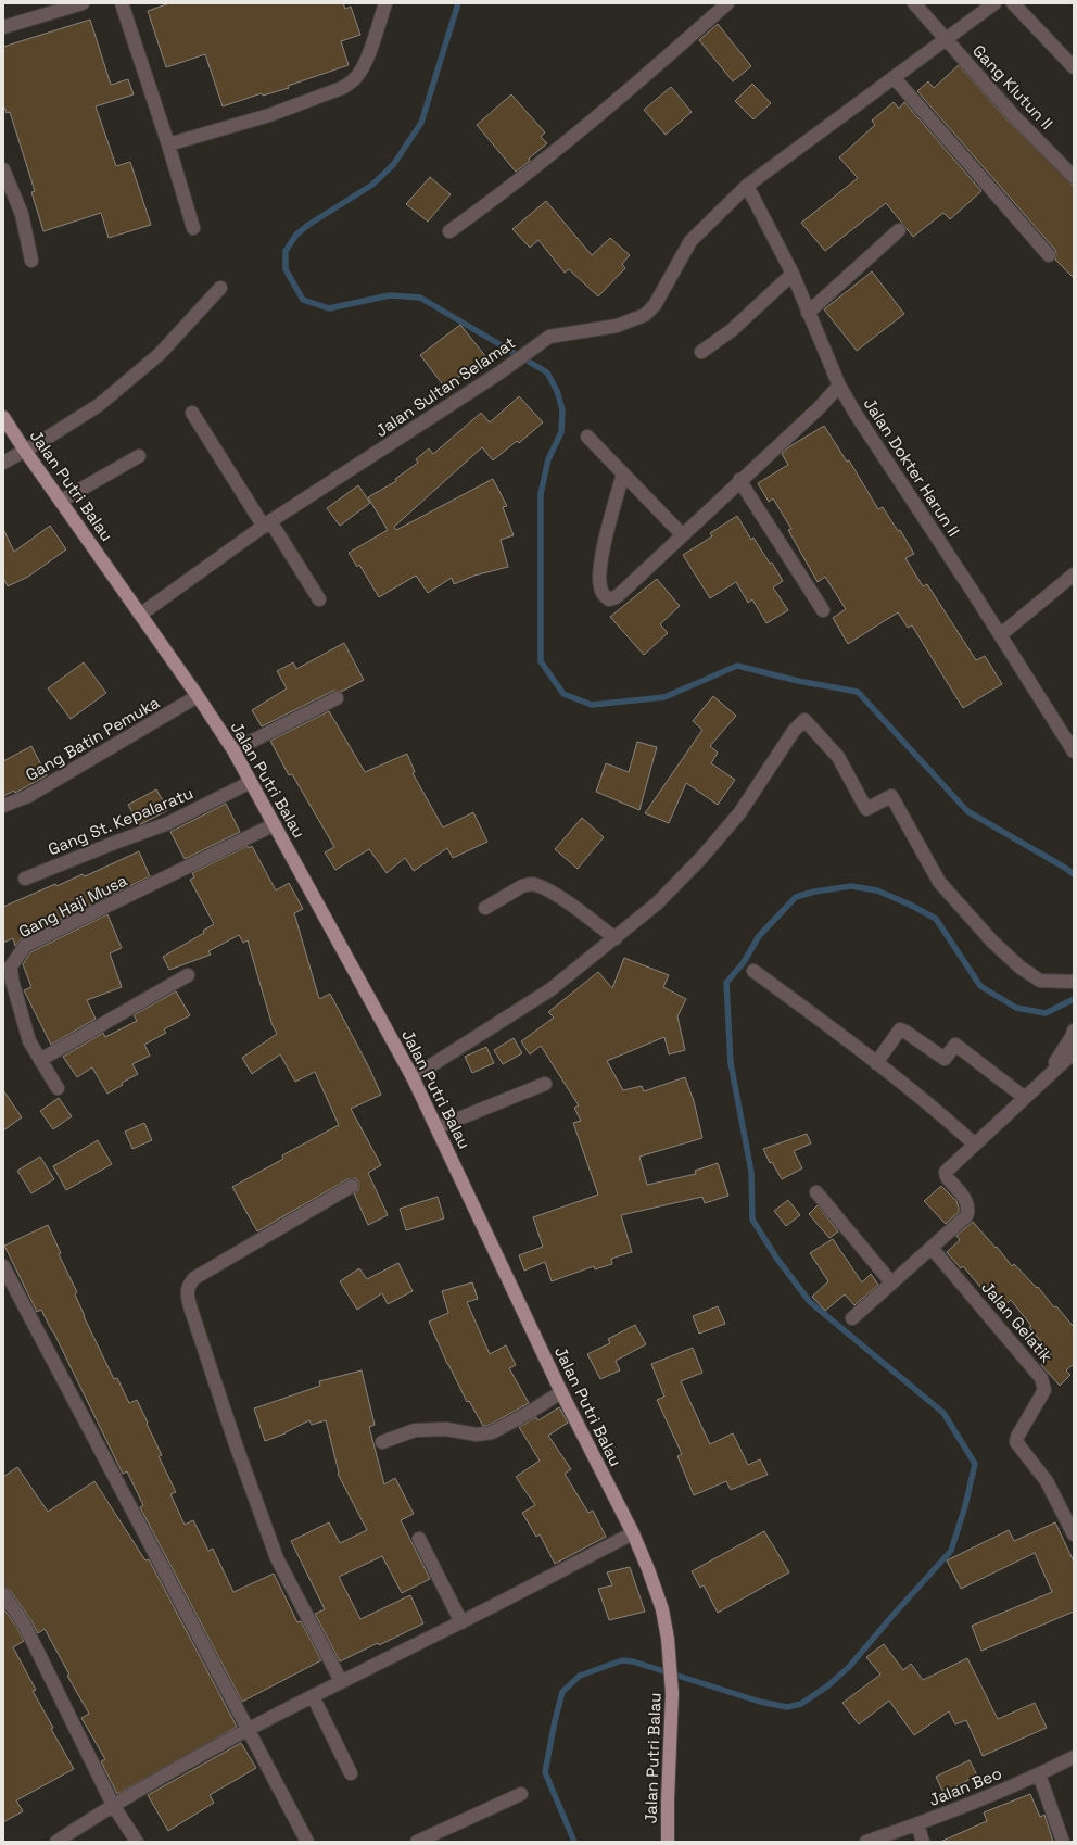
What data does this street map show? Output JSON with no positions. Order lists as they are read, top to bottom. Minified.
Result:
{"streets":{"main road":["Jalan Putri Balau"],"street":["Gang Klutun II","Jalan Sultan Selamat","Jalan Dokter Harun II","Gang Batin Pemuka","Gang St. Kepalaratu","Gang Haji Musa","Jalan Gelatik","Jalan Beo"]},"crossings":[["Gang Klutun II","Jalan Sultan Selamat"],["Jalan Sultan Selamat","Jalan Dokter Harun II"],["Jalan Sultan Selamat","Jalan Putri Balau"],["Jalan Putri Balau","Gang Batin Pemuka"],["Jalan Putri Balau","Gang St. Kepalaratu"],["Jalan Putri Balau","Gang Haji Musa"]]}
